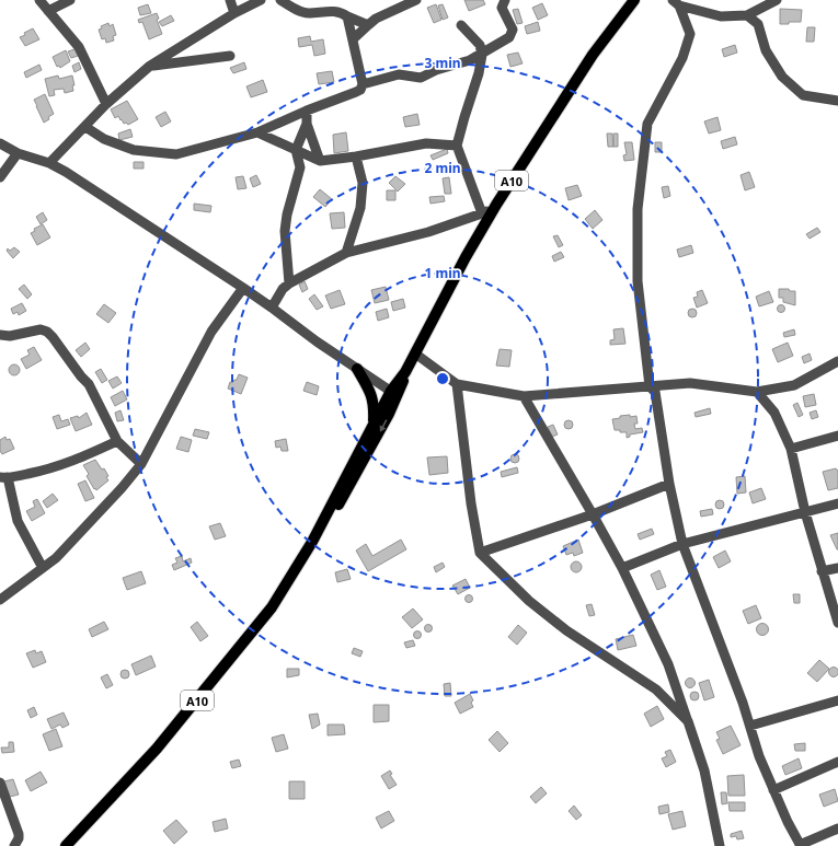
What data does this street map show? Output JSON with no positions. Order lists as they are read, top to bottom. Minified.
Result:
{"streets":{"main road":["A10"]},"rings":["3 min","2 min","1 min"]}
